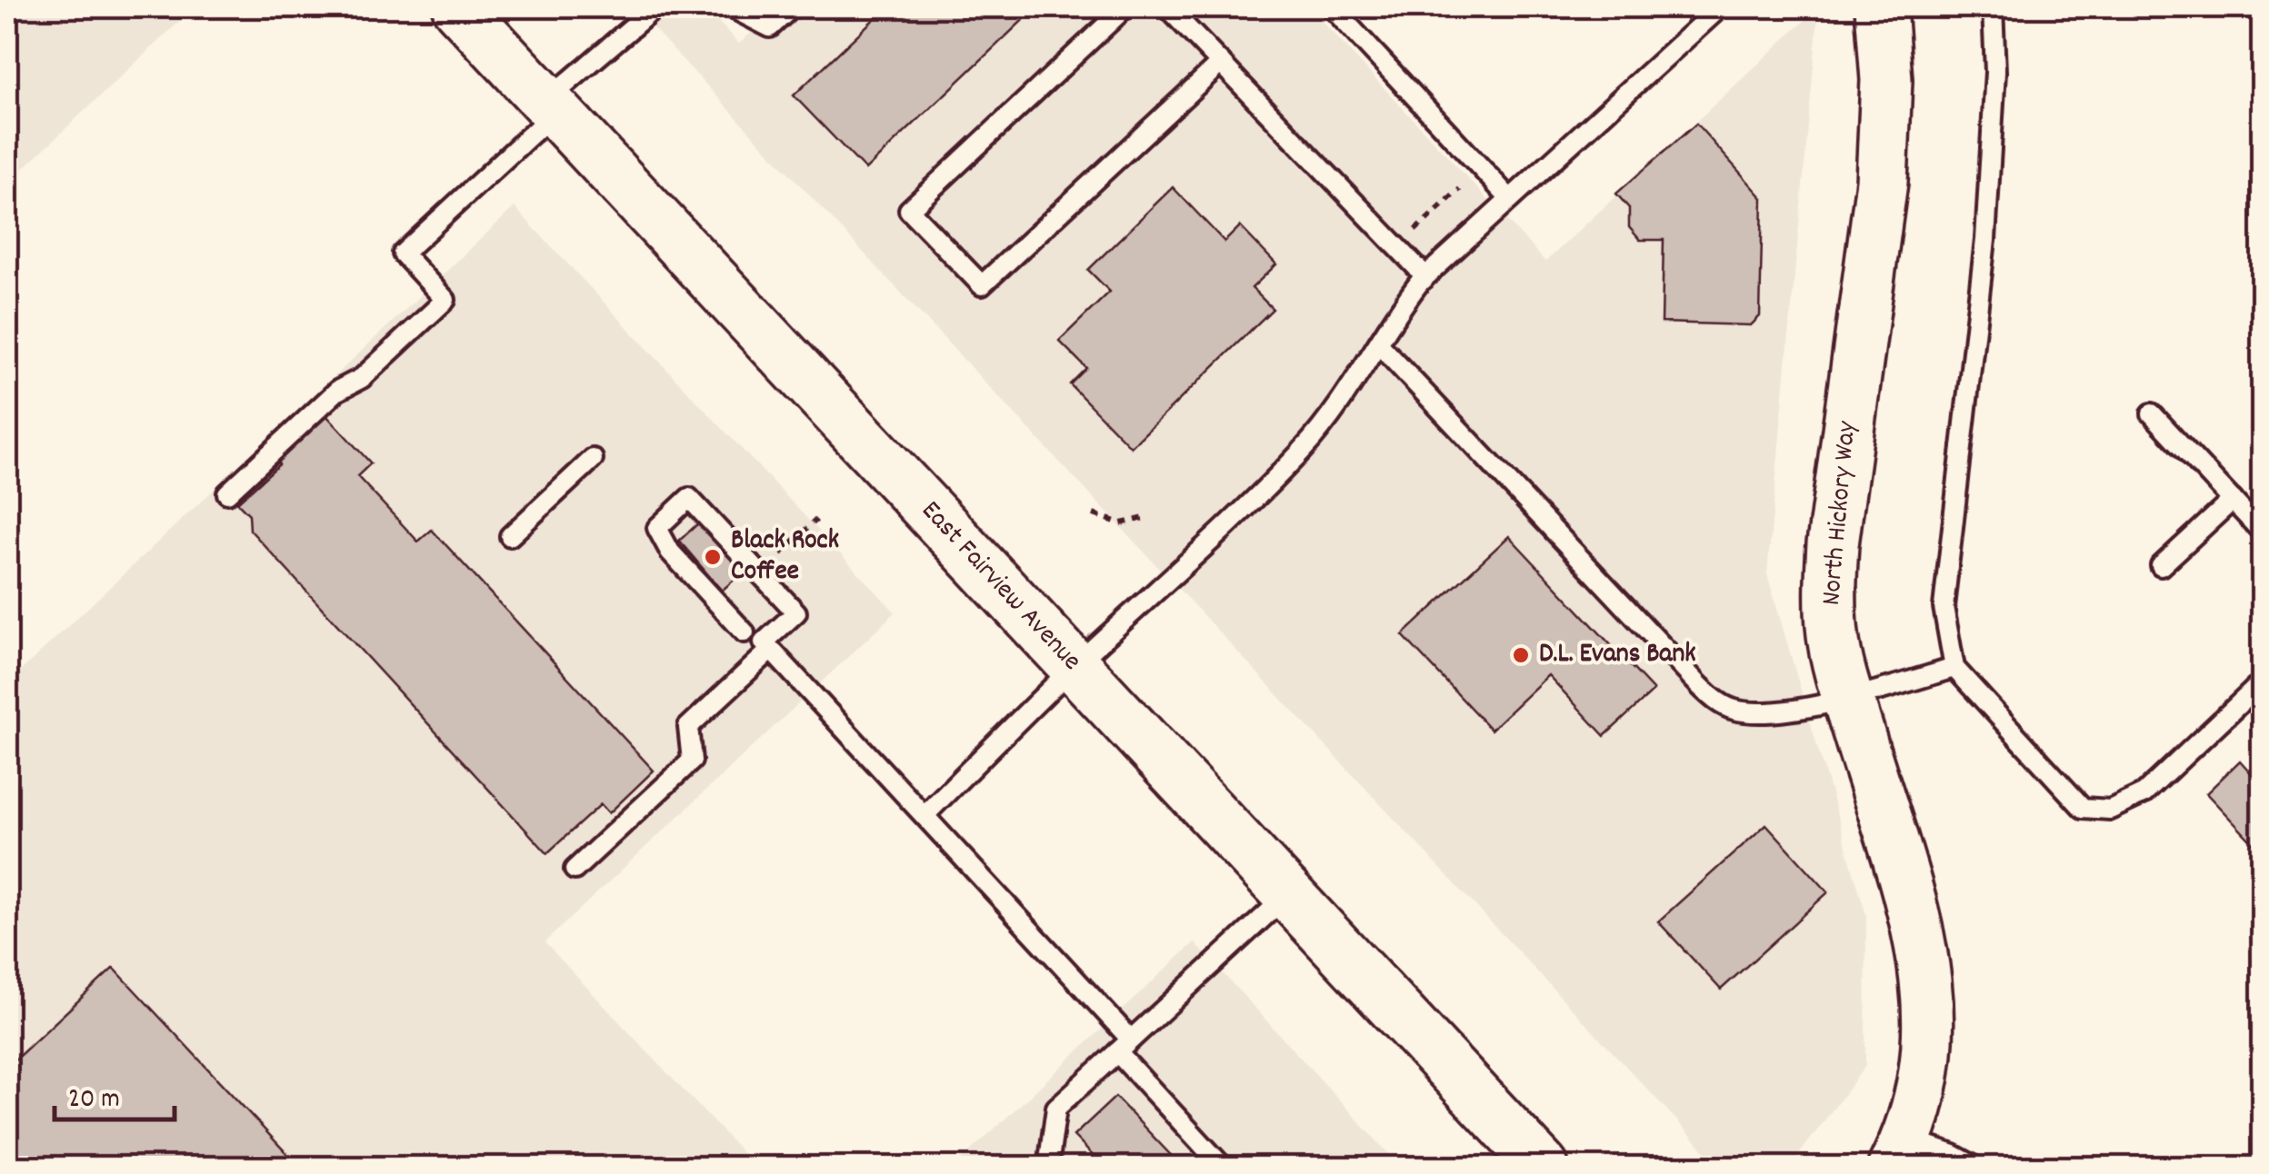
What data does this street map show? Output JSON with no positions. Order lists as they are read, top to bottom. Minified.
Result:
{"streets":{"main road":["North Hickory Way","East Fairview Avenue"]},"places":["Black Rock Coffee","D.L. Evans Bank"],"scale_bar":"20 m"}
